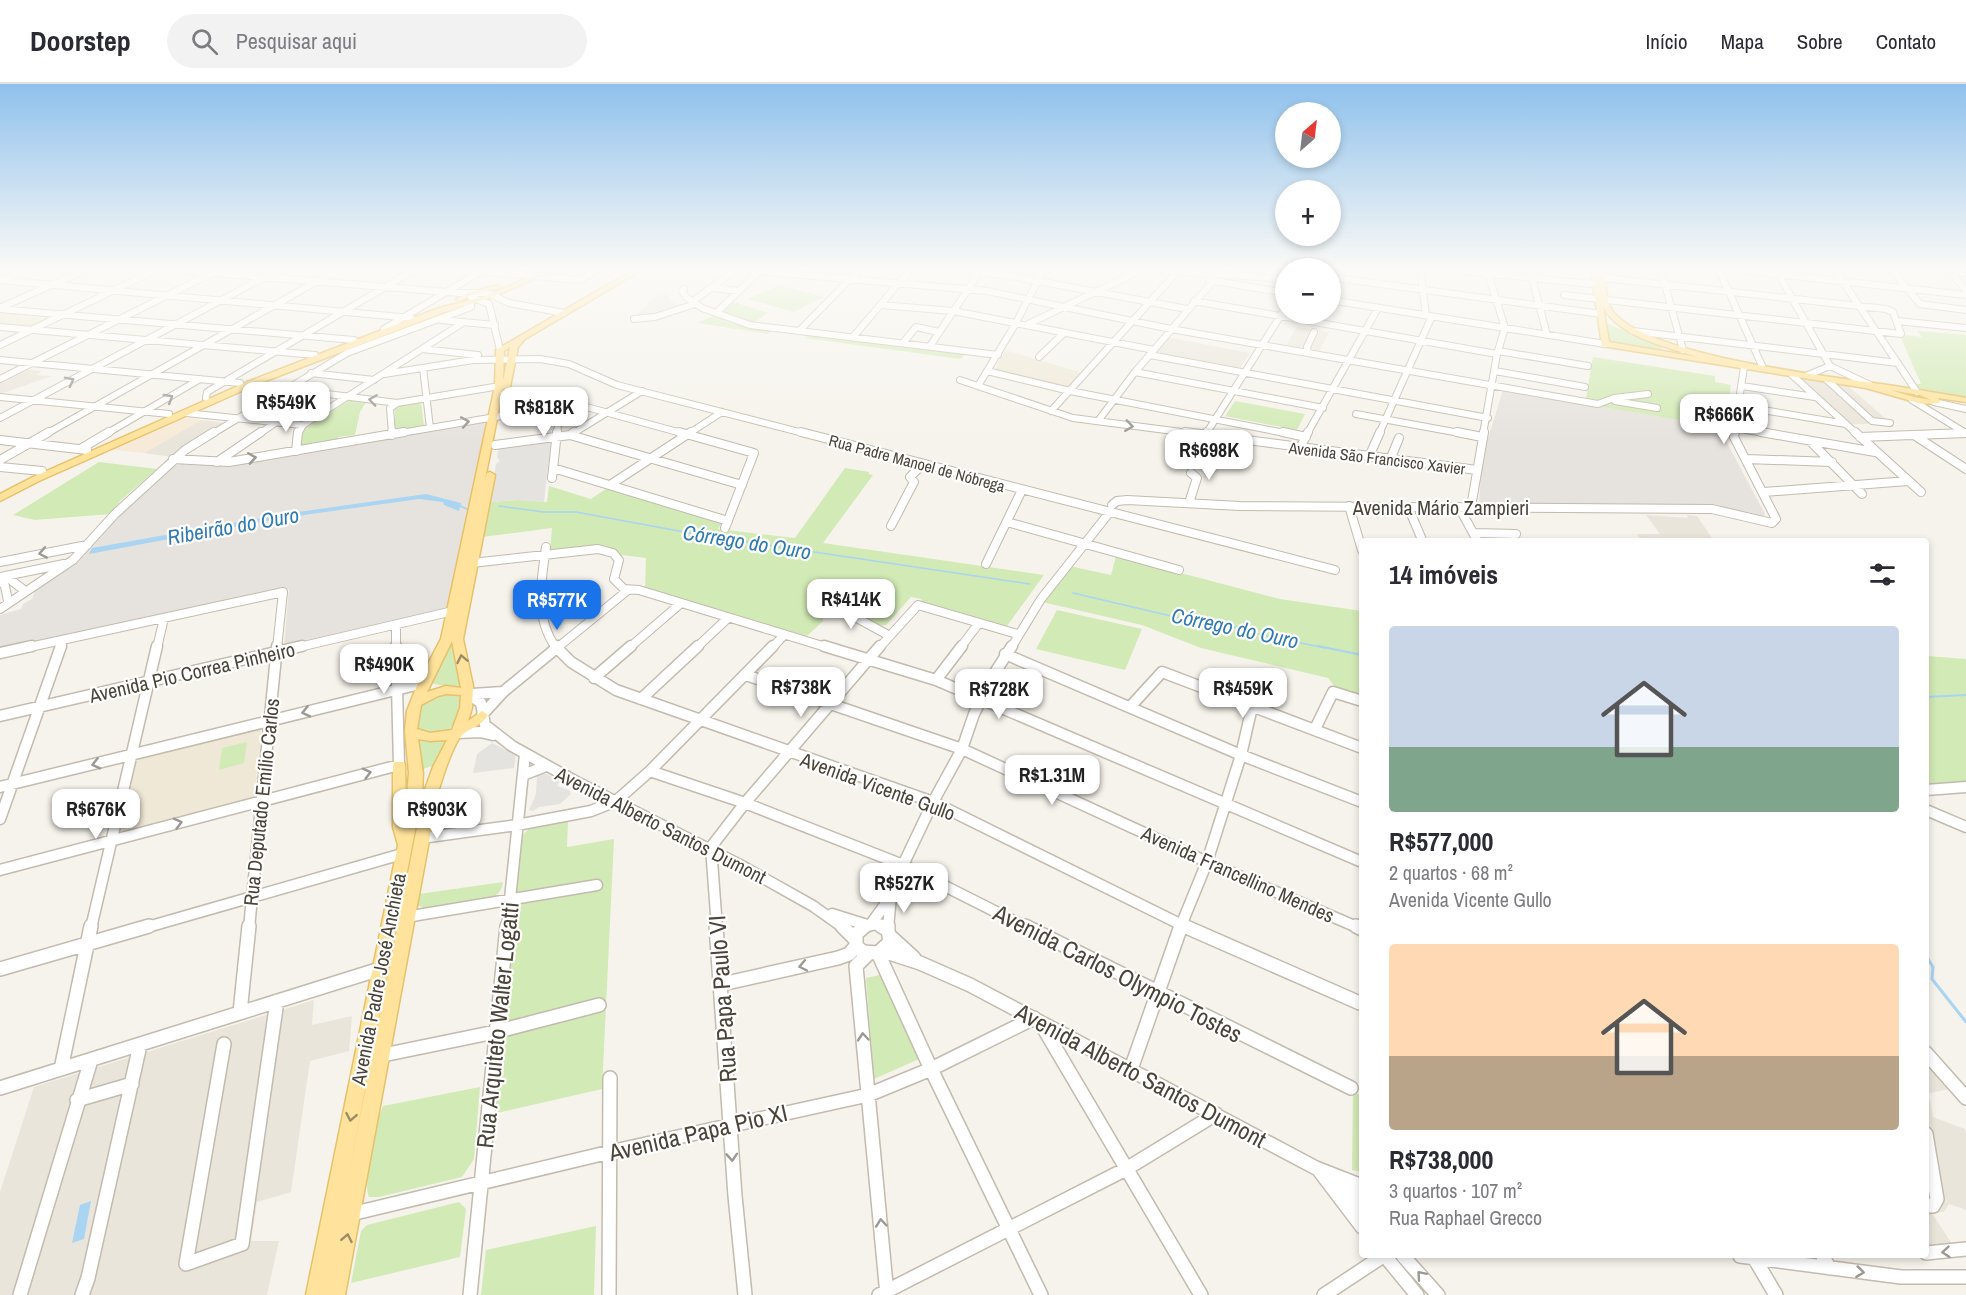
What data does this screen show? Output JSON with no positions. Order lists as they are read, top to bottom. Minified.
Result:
{"streets":{"main road":["Avenida Padre José Anchieta"],"street":["Avenida São Francisco Xavier","Rua Padre Manoel de Nóbrega","Avenida Mário Zampieri","Avenida Pio Correa Pinheiro","Avenida Vicente Gullo","Rua Deputado Emílio Carlos","Avenida Alberto Santos Dumont","Avenida Francellino Mendes","Avenida Carlos Olympio Tostes","Rua Papa Paulo VI","Rua Arquiteto Walter Logatti","Avenida Papa Pio XI"]},"crossings":[["Rua Padre Manoel de Nóbrega","Avenida Mário Zampieri"],["Rua Padre Manoel de Nóbrega","Avenida Padre José Anchieta"],["Avenida Pio Correa Pinheiro","Rua Deputado Emílio Carlos"],["Avenida Pio Correa Pinheiro","Avenida Padre José Anchieta"],["Avenida Alberto Santos Dumont","Avenida Padre José Anchieta"],["Avenida Alberto Santos Dumont","Rua Papa Paulo VI"],["Avenida Alberto Santos Dumont","Rua Arquiteto Walter Logatti"],["Avenida Alberto Santos Dumont","Avenida Papa Pio XI"],["Avenida Padre José Anchieta","Avenida Papa Pio XI"],["Rua Papa Paulo VI","Avenida Papa Pio XI"],["Rua Arquiteto Walter Logatti","Avenida Papa Pio XI"]],"one_way":["Rua Papa Paulo VI"],"water":["Ribeirão do Ouro","Córrego do Ouro"],"north":"top right","page":{"header":"Doorstep","search":"Pesquisar aqui","nav":["Início","Mapa","Sobre","Contato"],"map_buttons":["+","−"],"price":["R$549K","R$818K","R$666K","R$698K","R$414K","R$577K","R$490K","R$738K","R$459K","R$728K","R$1.31M","R$676K","R$903K","R$527K"],"heading":"14 imóveis","list":[{"name":"R$577,000","note":"2 quartos · 68 m² · Avenida Vicente Gullo"},{"name":"R$738,000","note":"3 quartos · 107 m² · Rua Raphael Grecco"}]}}
